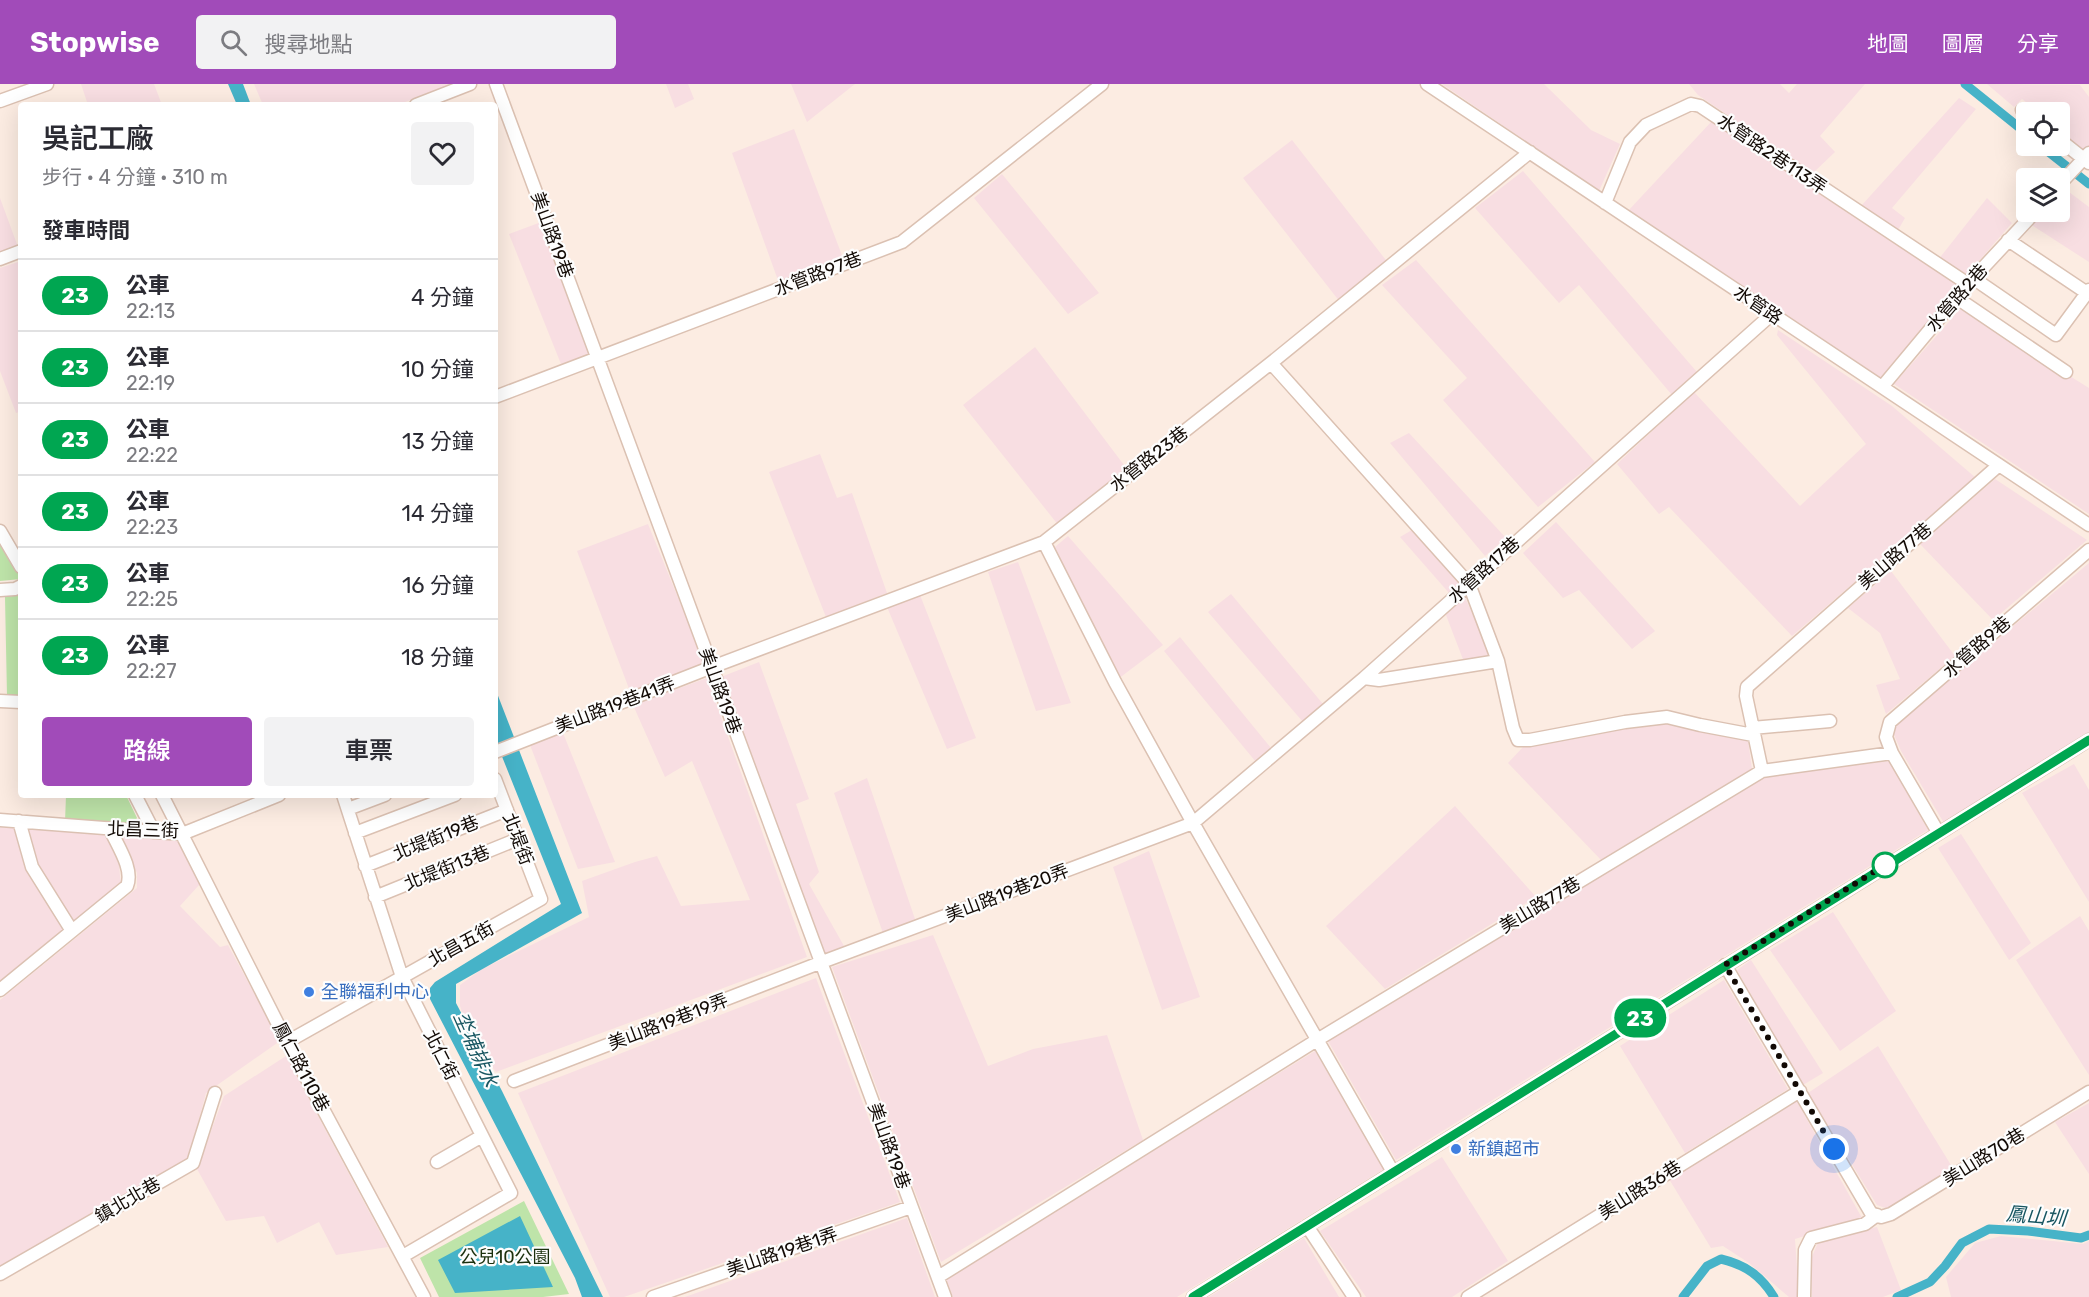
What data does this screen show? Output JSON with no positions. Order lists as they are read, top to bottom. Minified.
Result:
{"streets":{"street":["水管路2巷113弄","美山路19巷","水管路97巷","水管路2巷","水管路","水管路23巷","美山路77巷","水管路17巷","水管路9巷","美山路19巷41弄","北昌三街","北堤街19巷","北堤街","北堤街13巷","美山路19巷20弄","北昌五街","美山路19巷19弄","北仁街","鳳仁路110巷","美山路70巷","美山路36巷","鎮北北巷","美山路19巷1弄"]},"crossings":[["水管路2巷113弄","水管路2巷"],["水管路2巷113弄","水管路"],["美山路19巷","水管路97巷"],["美山路19巷","水管路23巷"],["美山路19巷","美山路77巷"],["美山路19巷","美山路19巷41弄"],["美山路19巷","美山路19巷20弄"],["美山路19巷","美山路19巷19弄"],["美山路19巷","美山路19巷1弄"],["水管路2巷","水管路"],["水管路","水管路23巷"],["水管路","美山路77巷"],["水管路","水管路17巷"],["水管路23巷","美山路19巷41弄"],["美山路77巷","水管路9巷"],["水管路17巷","美山路19巷20弄"],["北昌三街","鳳仁路110巷"],["北堤街19巷","北堤街"],["北堤街19巷","北仁街"],["北堤街","北堤街13巷"],["北堤街","北昌五街"],["北堤街13巷","北仁街"],["美山路19巷20弄","美山路19巷19弄"],["北昌五街","北仁街"],["北昌五街","鳳仁路110巷"],["北仁街","鳳仁路110巷"]],"water":["坔埔排水","鳳山圳"],"parks":["公兒10公園"],"places":["全聯福利中心","新鎮超市"],"lines":["bus line 23"],"page":{"header":"Stopwise","search":"搜尋地點","nav":["地圖","圖層","分享"],"on_map":"23","heading":[["吳記工廠","步行 · 4 分鐘 · 310 m"],"發車時間"],"list":[{"mark":"23","name":"公車","note":"22:13","value":"4 分鐘"},{"mark":"23","name":"公車","note":"22:19","value":"10 分鐘"},{"mark":"23","name":"公車","note":"22:22","value":"13 分鐘"},{"mark":"23","name":"公車","note":"22:23","value":"14 分鐘"},{"mark":"23","name":"公車","note":"22:25","value":"16 分鐘"},{"mark":"23","name":"公車","note":"22:27","value":"18 分鐘"}],"buttons":["路線","車票"]}}
